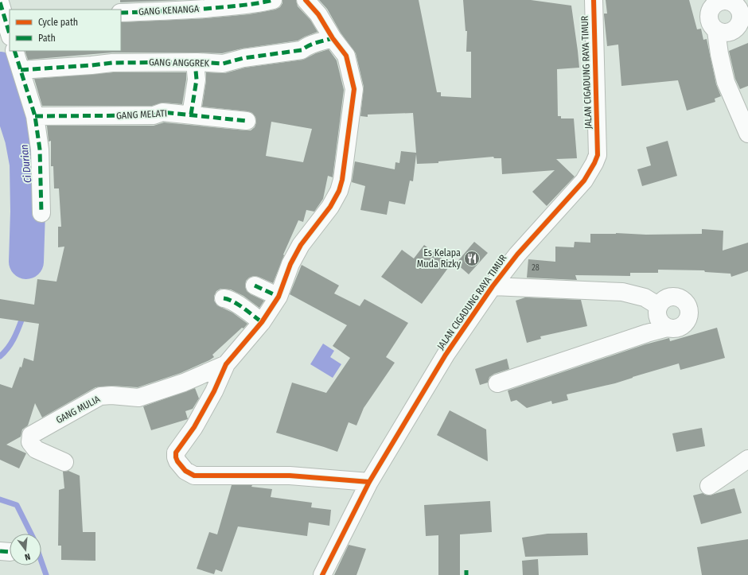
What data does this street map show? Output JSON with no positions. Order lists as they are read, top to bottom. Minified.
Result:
{"streets":{"street":["GANG KENANGA","GANG ANGGREK","JALAN CIGADUNG RAYA TIMUR","GANG MELATI","GANG MULIA"]},"water":["Ci Durian"],"places":{"restaurant":["Es Kelapa Muda Rizky"]},"house_numbers":["28"],"legend":["Cycle path","Path"],"north":"bottom"}
